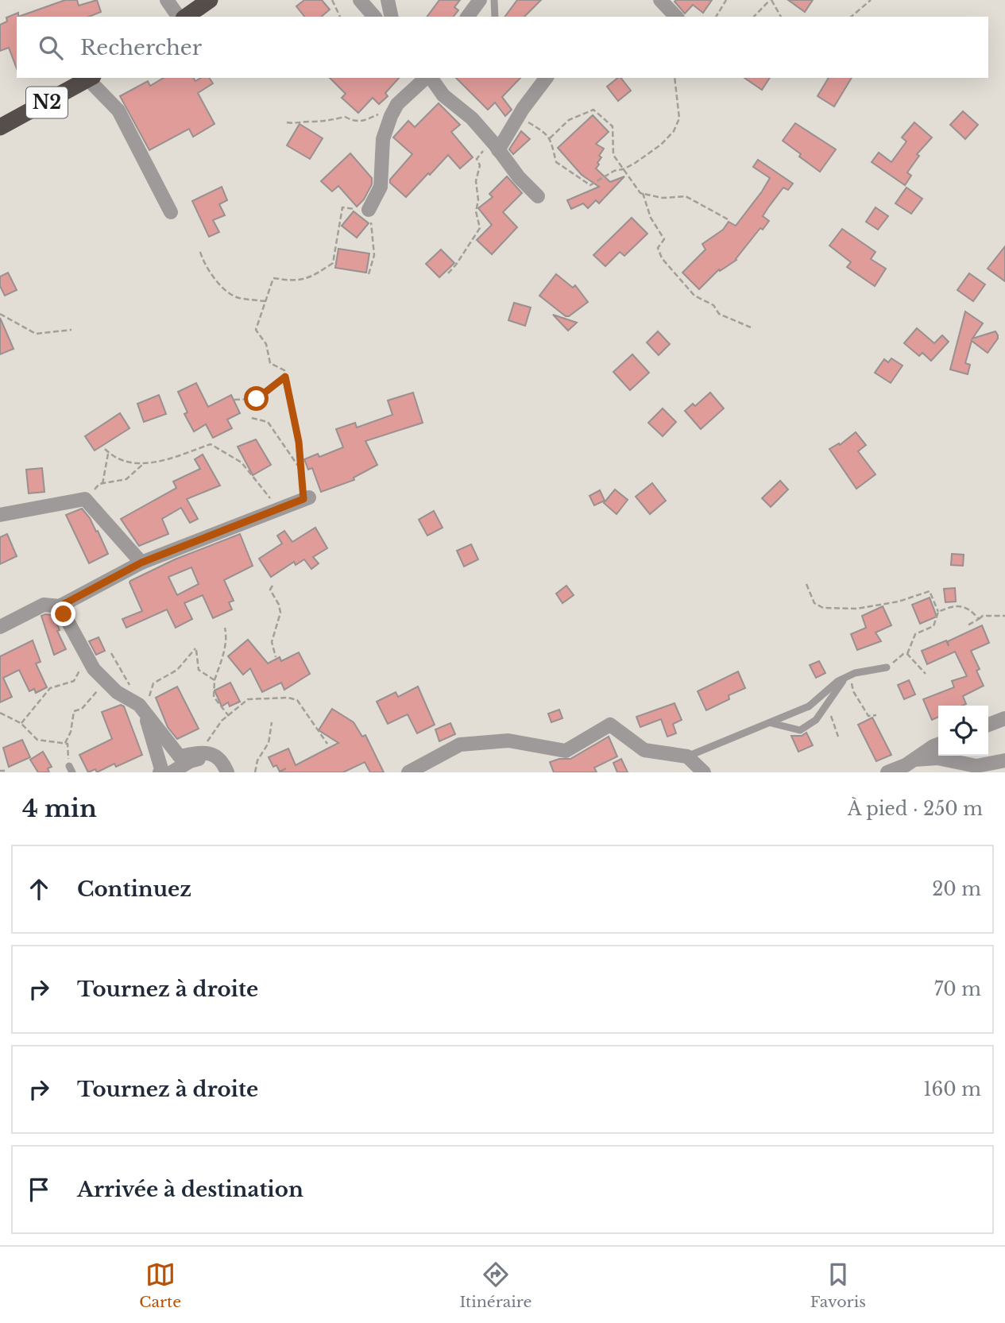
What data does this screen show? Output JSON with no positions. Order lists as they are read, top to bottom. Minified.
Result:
{"streets":{"highway":["N2"]},"page":{"search":"Rechercher","heading":["4 min","À pied · 250 m"],"list":[["Continuez","20 m"],["Tournez à droite","70 m"],["Tournez à droite","160 m"],"Arrivée à destination"],"nav":["Carte","Itinéraire","Favoris"]}}
